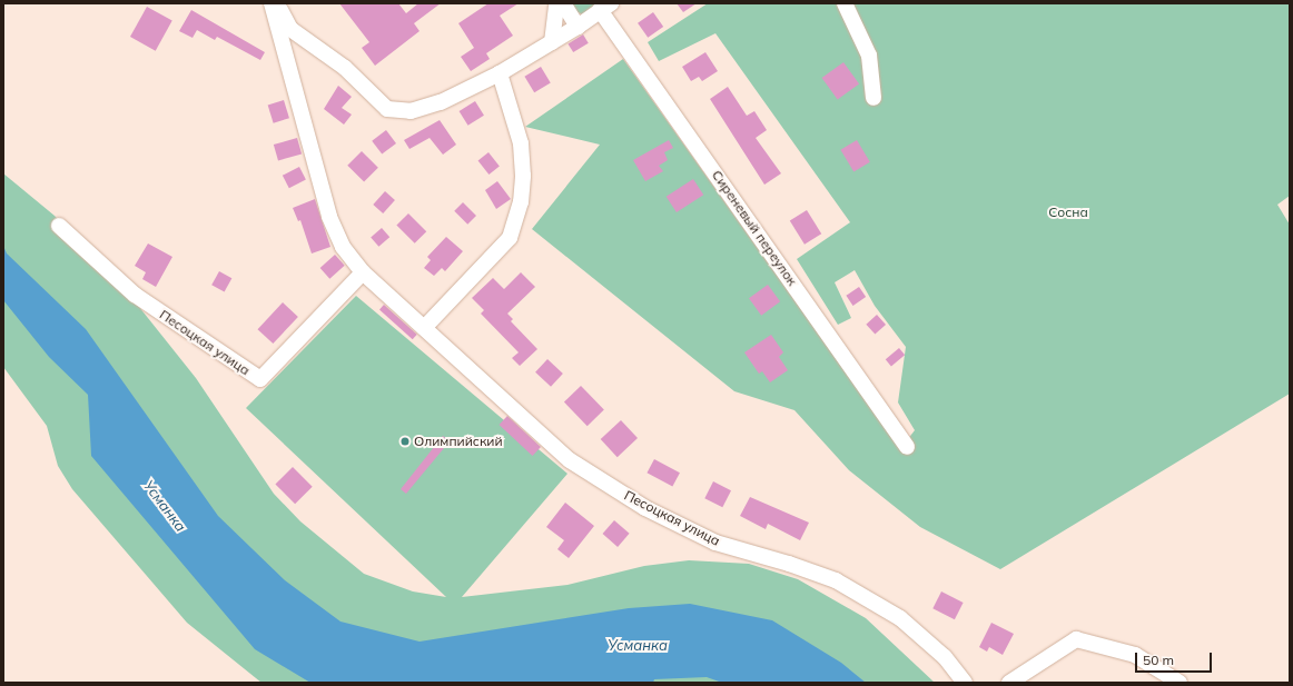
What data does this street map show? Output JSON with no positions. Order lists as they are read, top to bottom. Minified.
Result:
{"streets":{"street":["Сиреневый переулок","Песоцкая улица"]},"water":["Усманка"],"parks":["Сосна"],"places":["Олимпийский"],"scale_bar":"50 m"}
